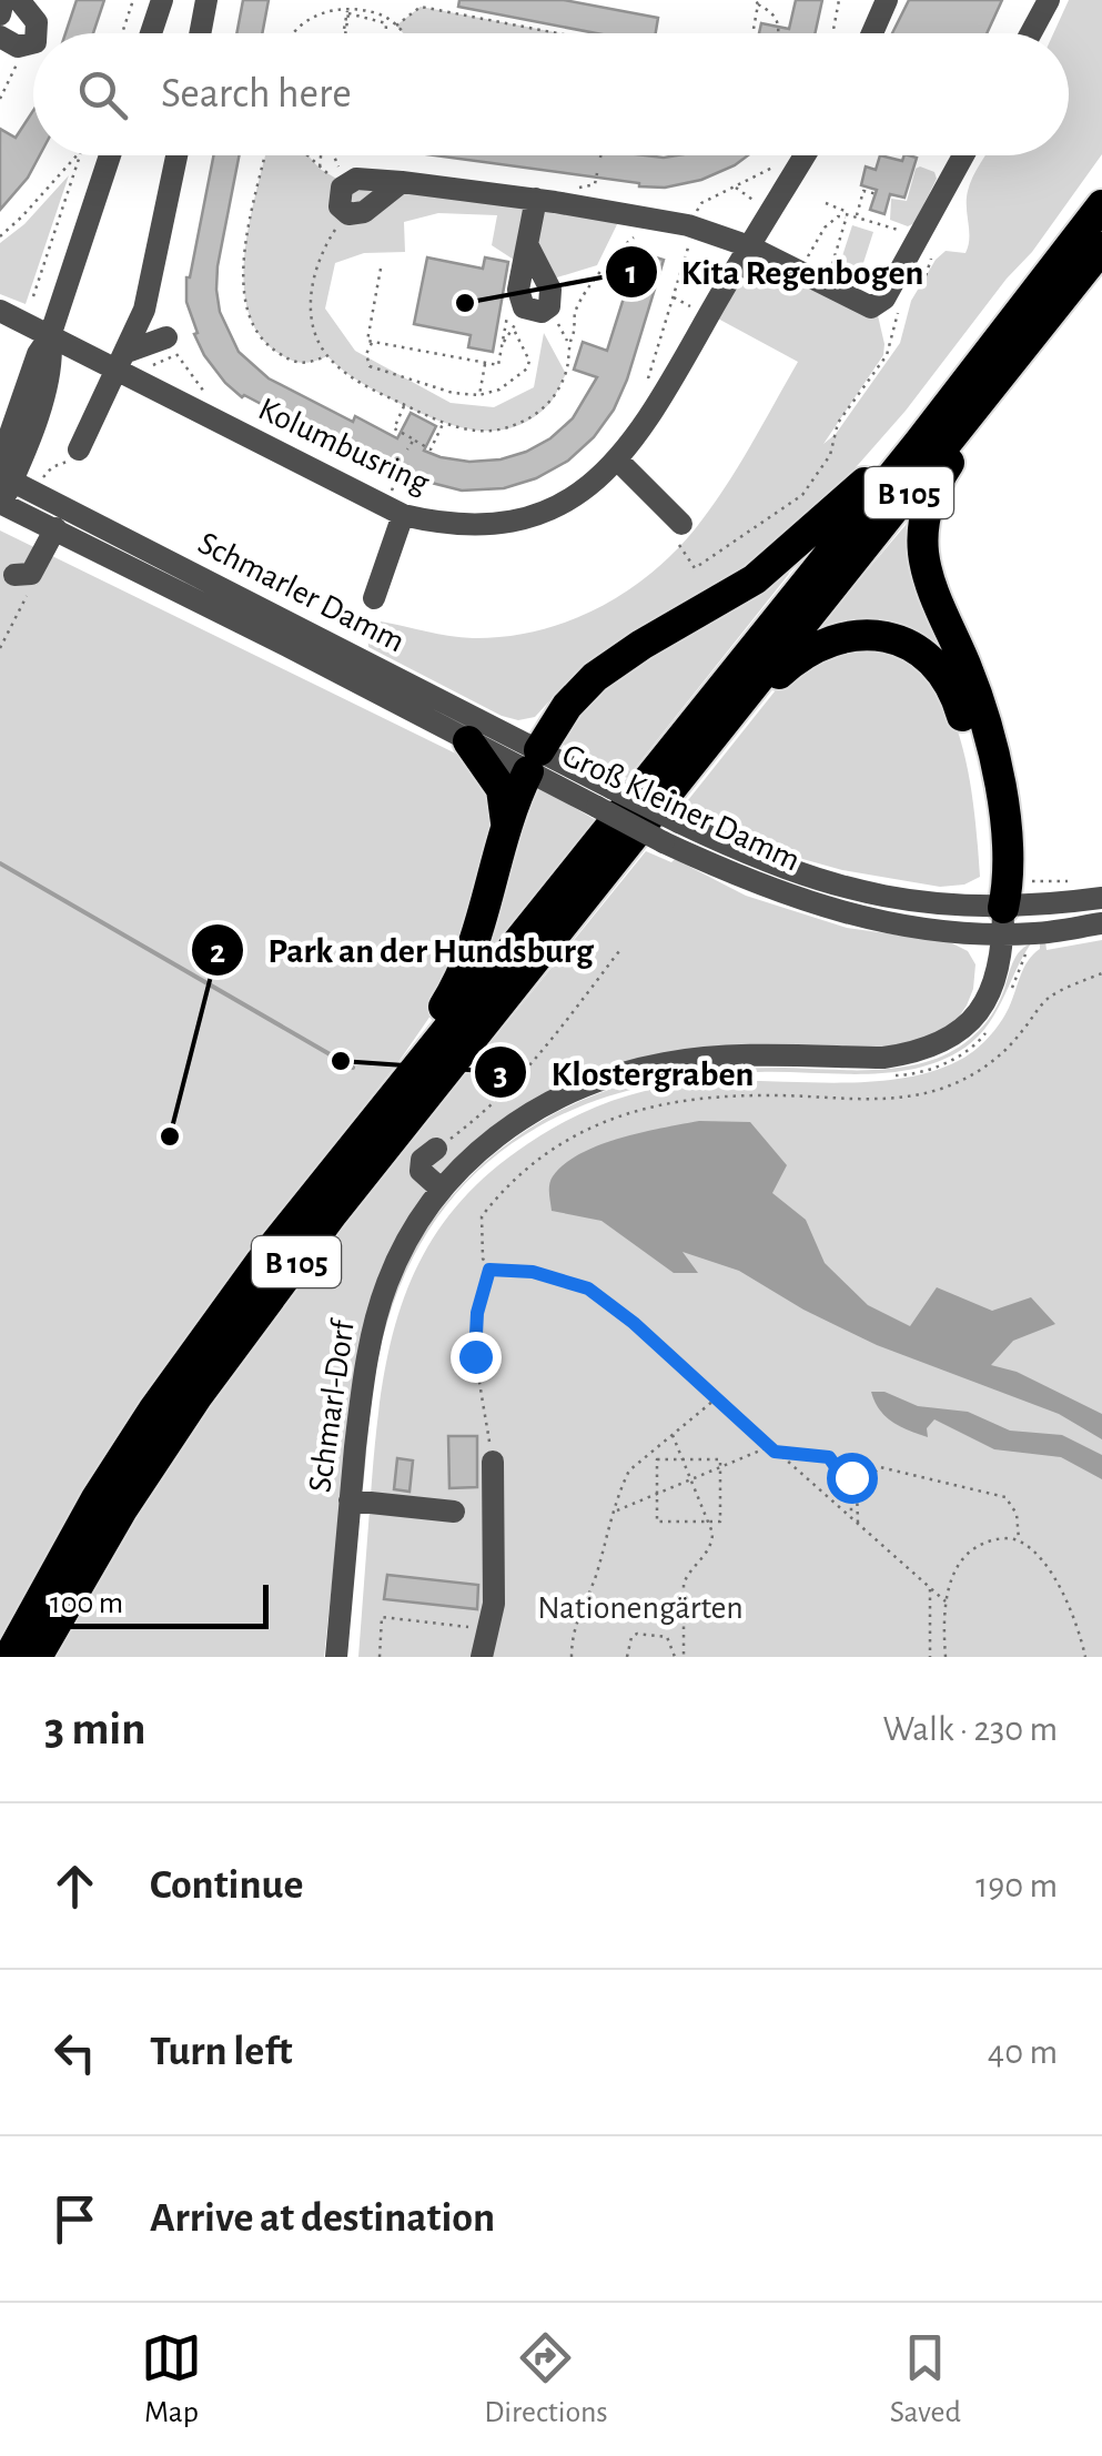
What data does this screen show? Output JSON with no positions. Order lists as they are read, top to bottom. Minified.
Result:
{"streets":{"highway":["B 105"],"street":["Kolumbusring","Schmarler Damm","Groß Kleiner Damm","Schmarl-Dorf"]},"crossings":[["Schmarler Damm","Groß Kleiner Damm"],["Groß Kleiner Damm","Schmarl-Dorf"]],"parks":["Nationengärten"],"places":["Kita Regenbogen","Klostergraben","Park an der Hundsburg"],"scale_bar":"100 m","page":{"search":"Search here","scale":"100 m","heading":["3 min","Walk · 230 m"],"list":[["Continue","190 m"],["Turn left","40 m"],"Arrive at destination"],"nav":["Map","Directions","Saved"]}}
